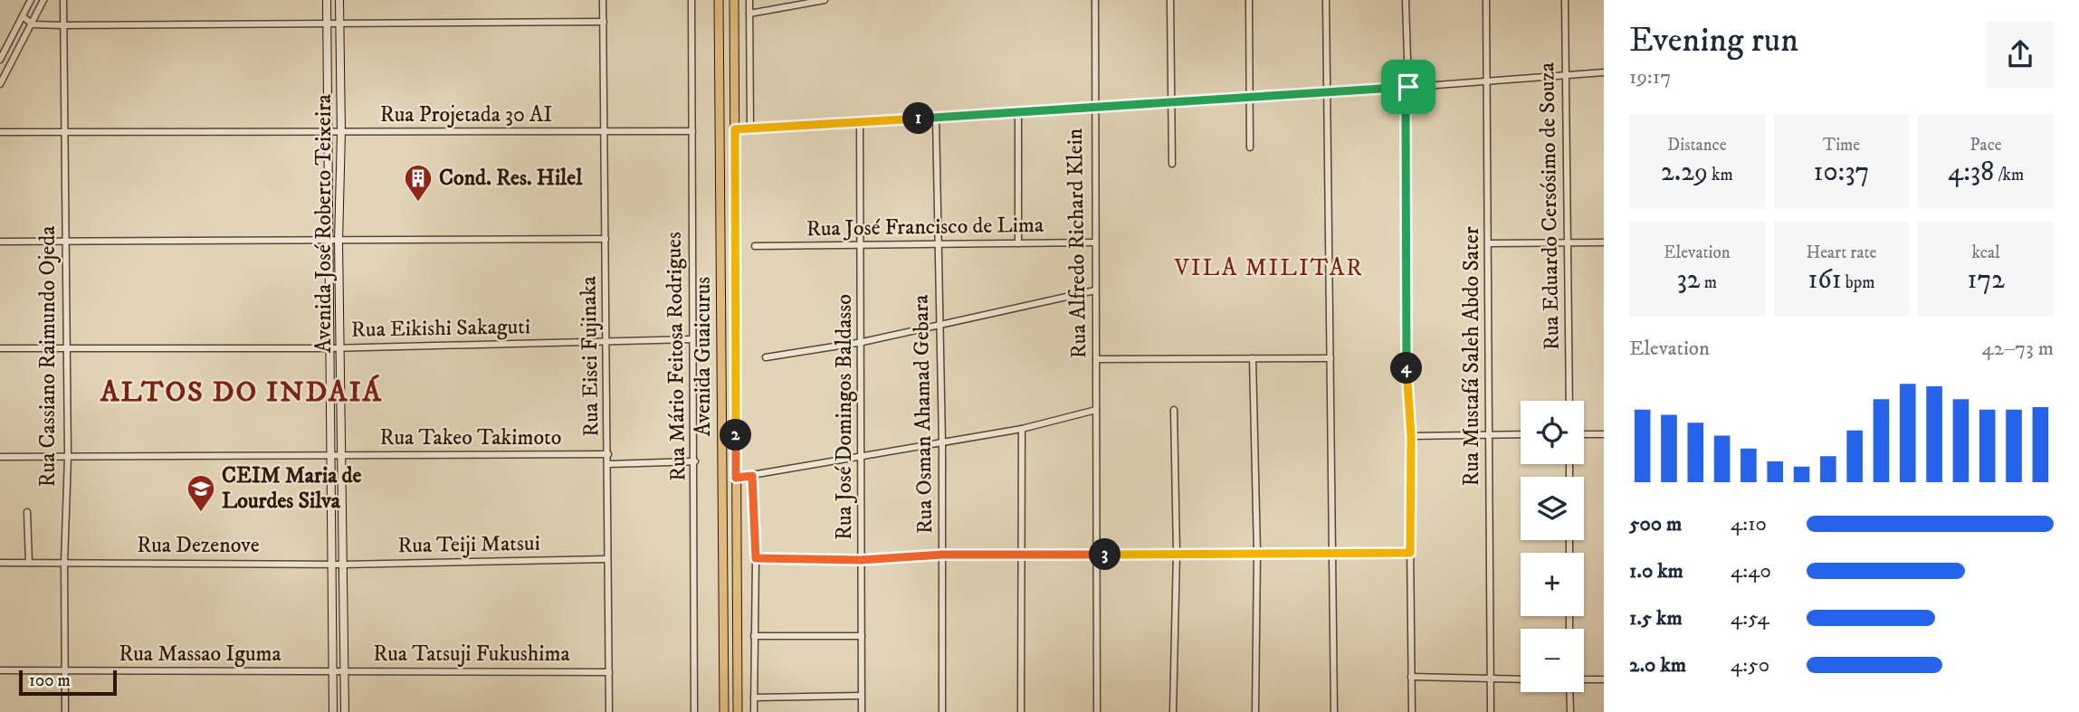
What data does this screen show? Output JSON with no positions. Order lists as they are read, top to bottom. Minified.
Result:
{"streets":{"main road":["Avenida Guaicurus"],"street":["Rua Projetada 30 AI","Rua Eduardo Cersósimo de Souza","Avenida José Roberto Teixeira","Rua José Francisco de Lima","Rua Alfredo Richard Klein","Rua Eikishi Sakaguti","Rua Cassiano Raimundo Ojeda","Rua Eisei Fujinaka","Rua Mário Feitosa Rodrigues","Rua Mustafá Saleh Abdo Sater","Rua Osman Ahamad Gebara","Rua José Domingos Baldasso","Rua Takeo Takimoto","Rua Teiji Matsui","Rua Dezenove","Rua Massao Iguma","Rua Tatsuji Fukushima"]},"crossings":[["Rua Projetada 30 AI","Avenida José Roberto Teixeira"],["Rua Projetada 30 AI","Rua Cassiano Raimundo Ojeda"],["Rua Projetada 30 AI","Rua Eisei Fujinaka"],["Rua Projetada 30 AI","Rua Mário Feitosa Rodrigues"],["Avenida José Roberto Teixeira","Rua Eikishi Sakaguti"],["Avenida José Roberto Teixeira","Rua Takeo Takimoto"],["Avenida José Roberto Teixeira","Rua Teiji Matsui"],["Avenida José Roberto Teixeira","Rua Dezenove"],["Avenida José Roberto Teixeira","Rua Massao Iguma"],["Avenida José Roberto Teixeira","Rua Tatsuji Fukushima"],["Rua José Francisco de Lima","Rua Alfredo Richard Klein"],["Rua José Francisco de Lima","Rua Osman Ahamad Gebara"],["Rua José Francisco de Lima","Rua José Domingos Baldasso"],["Rua Eikishi Sakaguti","Rua Cassiano Raimundo Ojeda"],["Rua Eikishi Sakaguti","Rua Eisei Fujinaka"],["Rua Eikishi Sakaguti","Rua Mário Feitosa Rodrigues"],["Rua Cassiano Raimundo Ojeda","Rua Takeo Takimoto"],["Rua Cassiano Raimundo Ojeda","Rua Dezenove"],["Rua Cassiano Raimundo Ojeda","Rua Massao Iguma"],["Rua Eisei Fujinaka","Rua Takeo Takimoto"],["Rua Eisei Fujinaka","Rua Teiji Matsui"],["Rua Eisei Fujinaka","Rua Tatsuji Fukushima"],["Rua Teiji Matsui","Rua Dezenove"],["Rua Massao Iguma","Rua Tatsuji Fukushima"]],"districts":["VILA MILITAR","ALTOS DO INDAIÁ"],"places":{"building":["Cond. Res. Hilel"],"school or university":["CEIM Maria de Lourdes Silva"]},"scale_bar":"100 m","page":{"heading":["Evening run","19:17"],"pins":["1","4","2","3"],"stats":[["Distance","2.29 km"],["Time","10:37"],["Pace","4:38 /km"],["Elevation","32 m"],["Heart rate","161 bpm"],["kcal","172"]],"chart":["Elevation","42–73 m"],"map_buttons":["+","−"],"list":[{"name":"500 m","note":"4:10"},{"name":"1.0 km","note":"4:40"},{"name":"1.5 km","note":"4:54"},{"name":"2.0 km","note":"4:50"}],"scale":"100 m"}}
